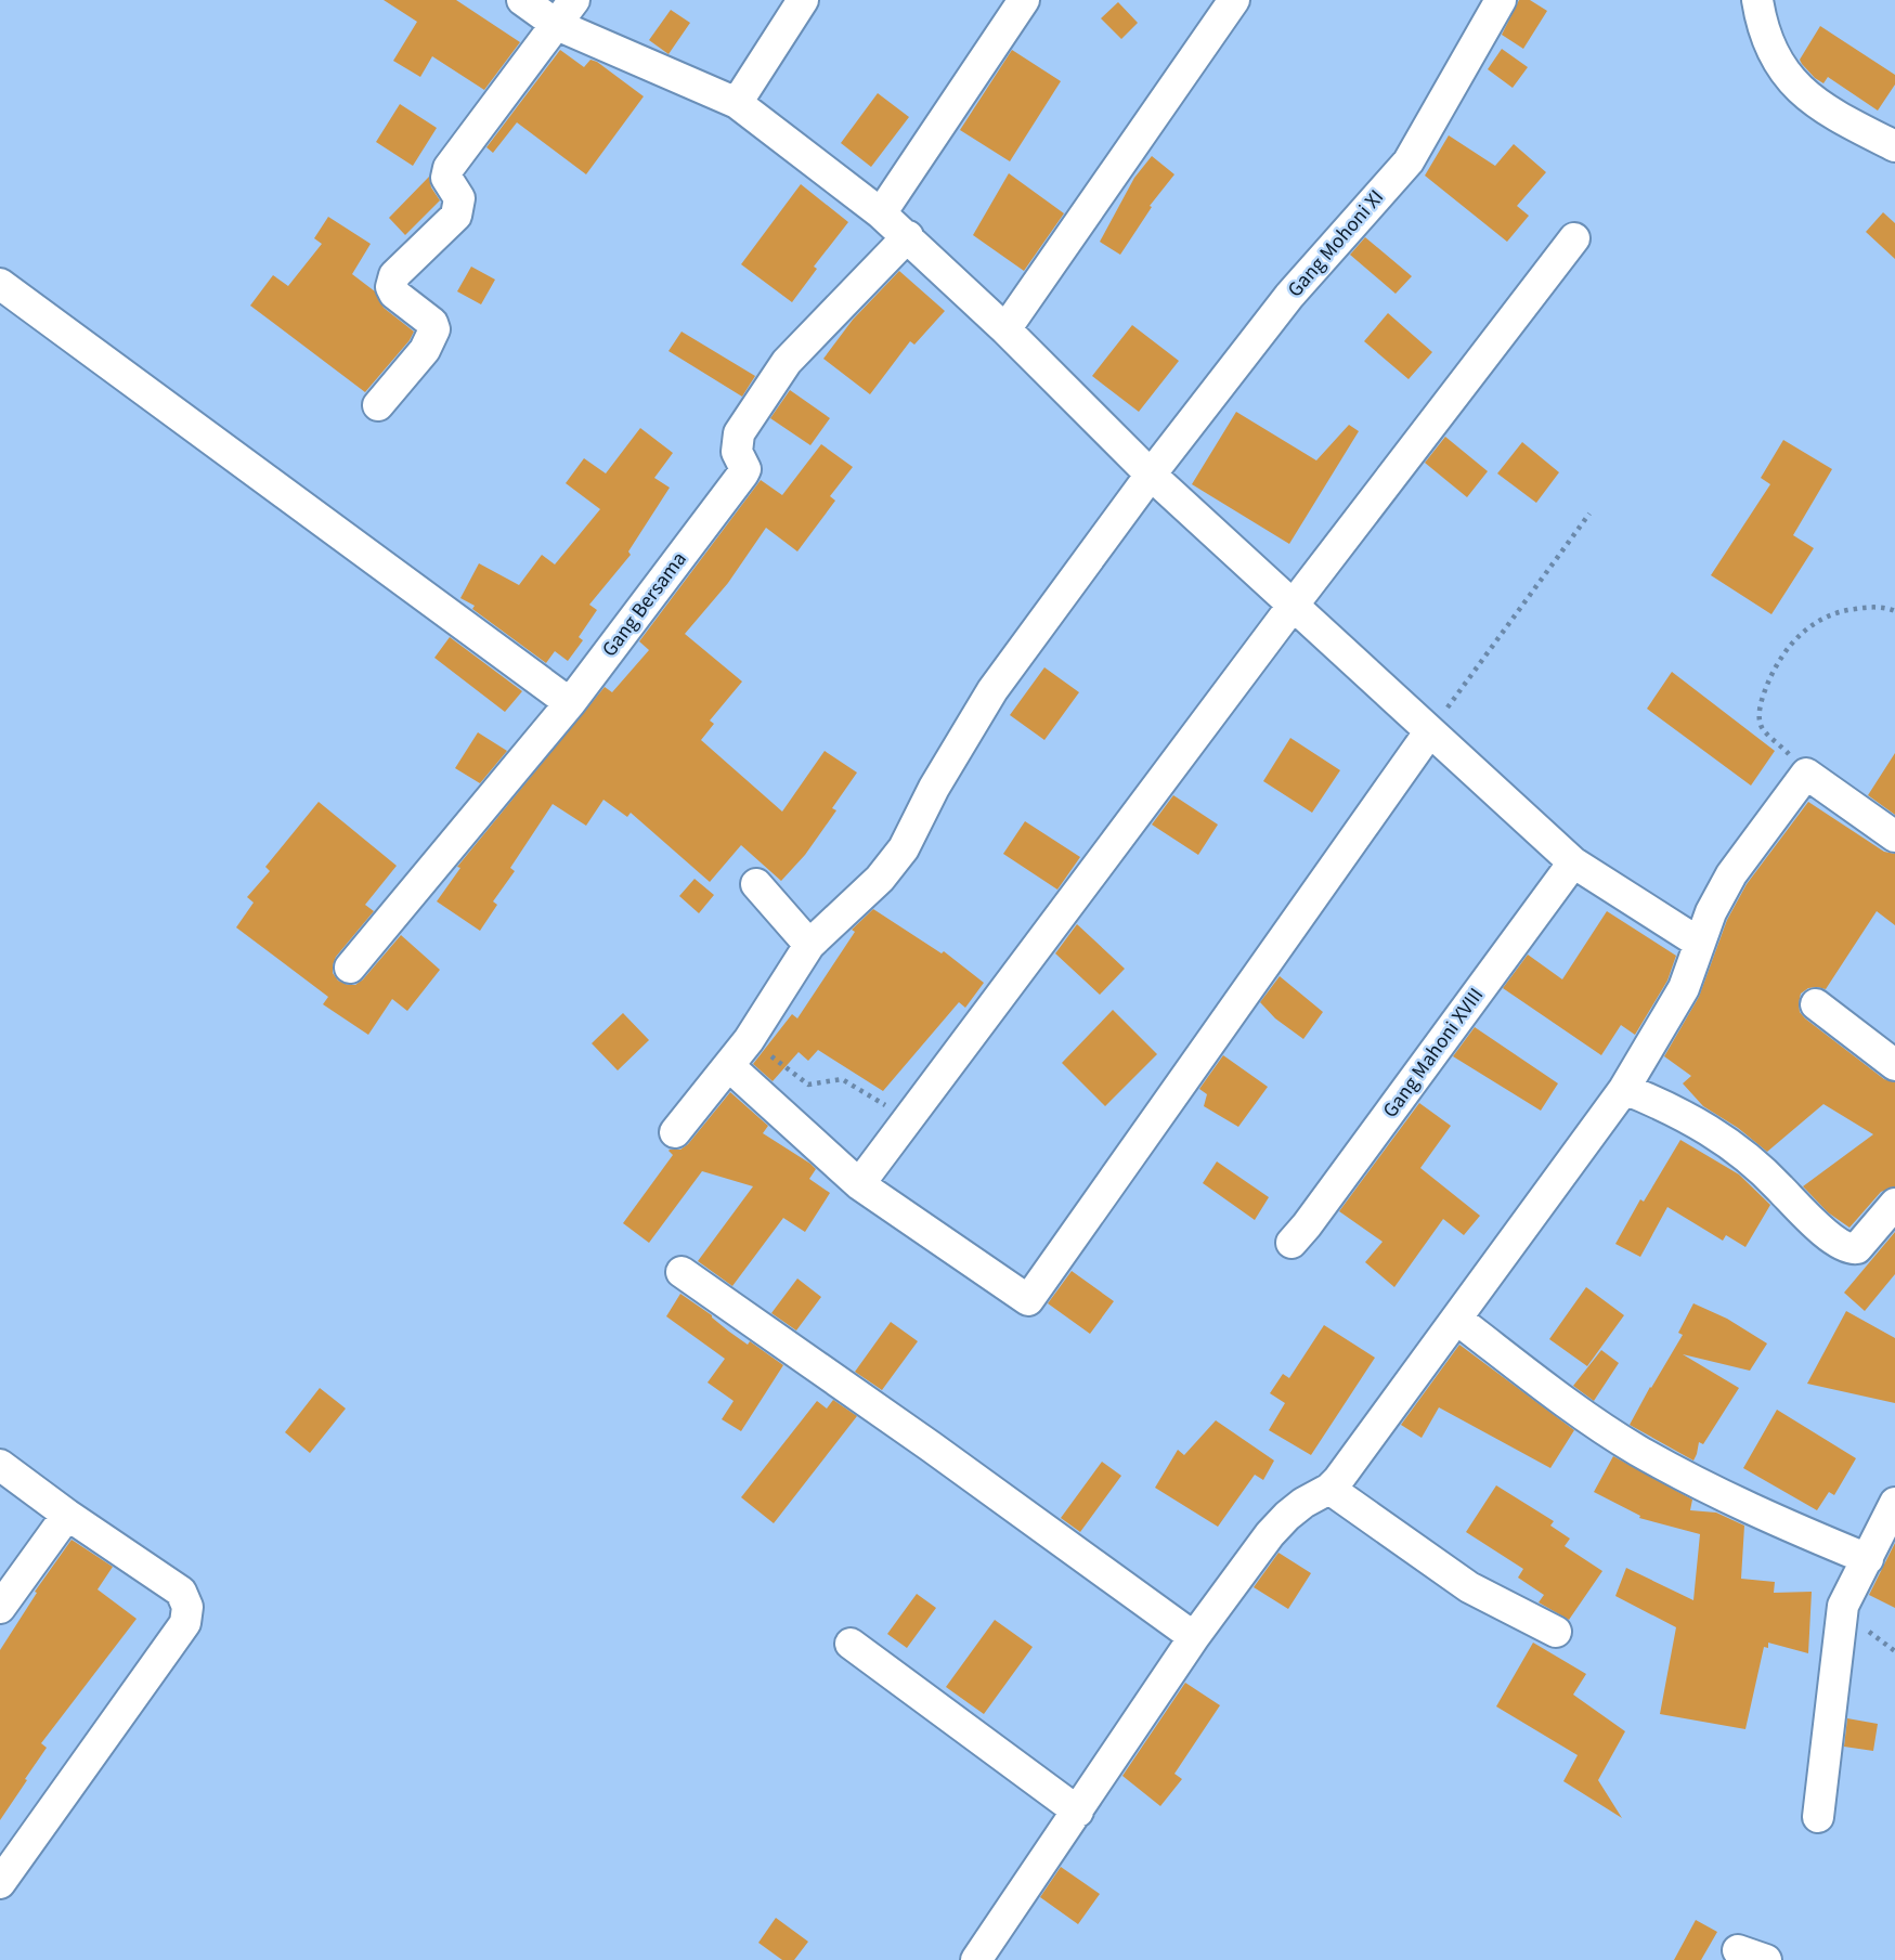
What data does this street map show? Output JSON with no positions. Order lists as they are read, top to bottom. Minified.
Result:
{"streets":{"street":["Gang Mohoni XI","Gang Bersama","Gang Mahoni XVIII"]}}
